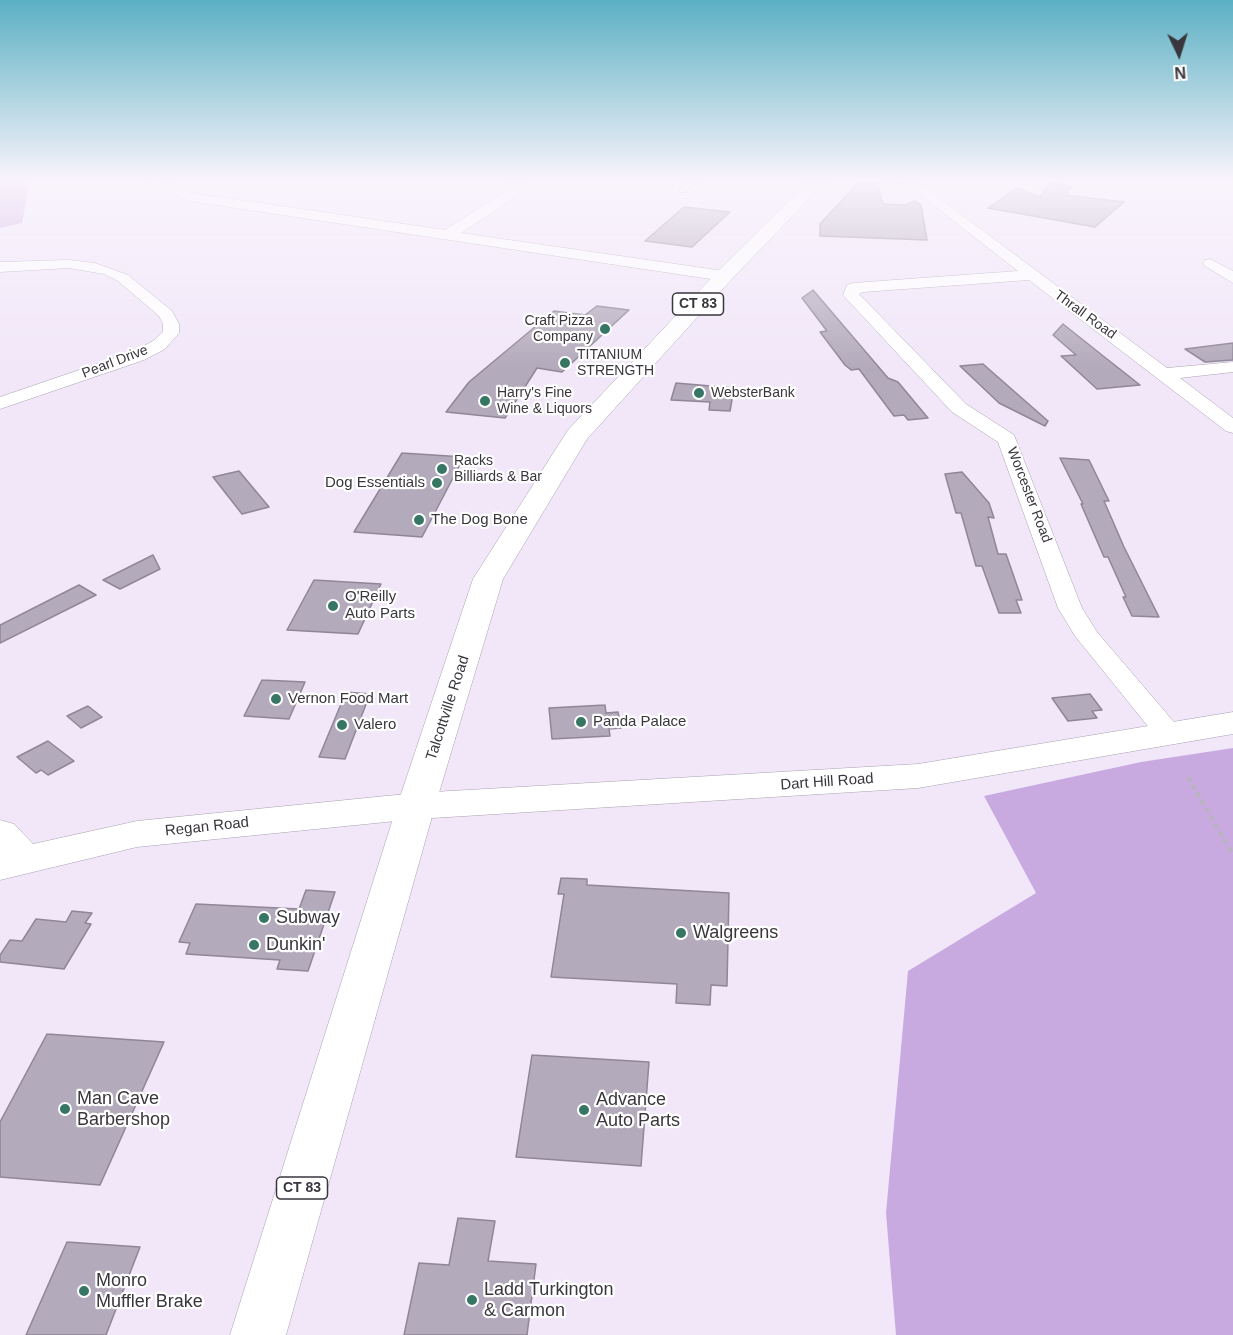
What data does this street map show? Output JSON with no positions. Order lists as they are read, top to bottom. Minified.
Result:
{"streets":{"main road":["CT 83","Talcottville Road","Dart Hill Road","Regan Road"],"street":["Thrall Road","Pearl Drive","Worcester Road"]},"crossings":[["Thrall Road","Worcester Road"],["Worcester Road","Dart Hill Road"],["Talcottville Road","Dart Hill Road"],["Talcottville Road","Regan Road"],["Dart Hill Road","Regan Road"]],"places":["Craft Pizza Company","TITANIUM STRENGTH","WebsterBank","Harry's Fine Wine & Liquors","Racks Billiards & Bar","Dog Essentials","The Dog Bone","O'Reilly Auto Parts","Vernon Food Mart","Panda Palace","Valero","Subway","Walgreens","Dunkin'","Man Cave Barbershop","Advance Auto Parts","Monro Muffler Brake","Ladd Turkington & Carmon"],"north":"bottom"}
